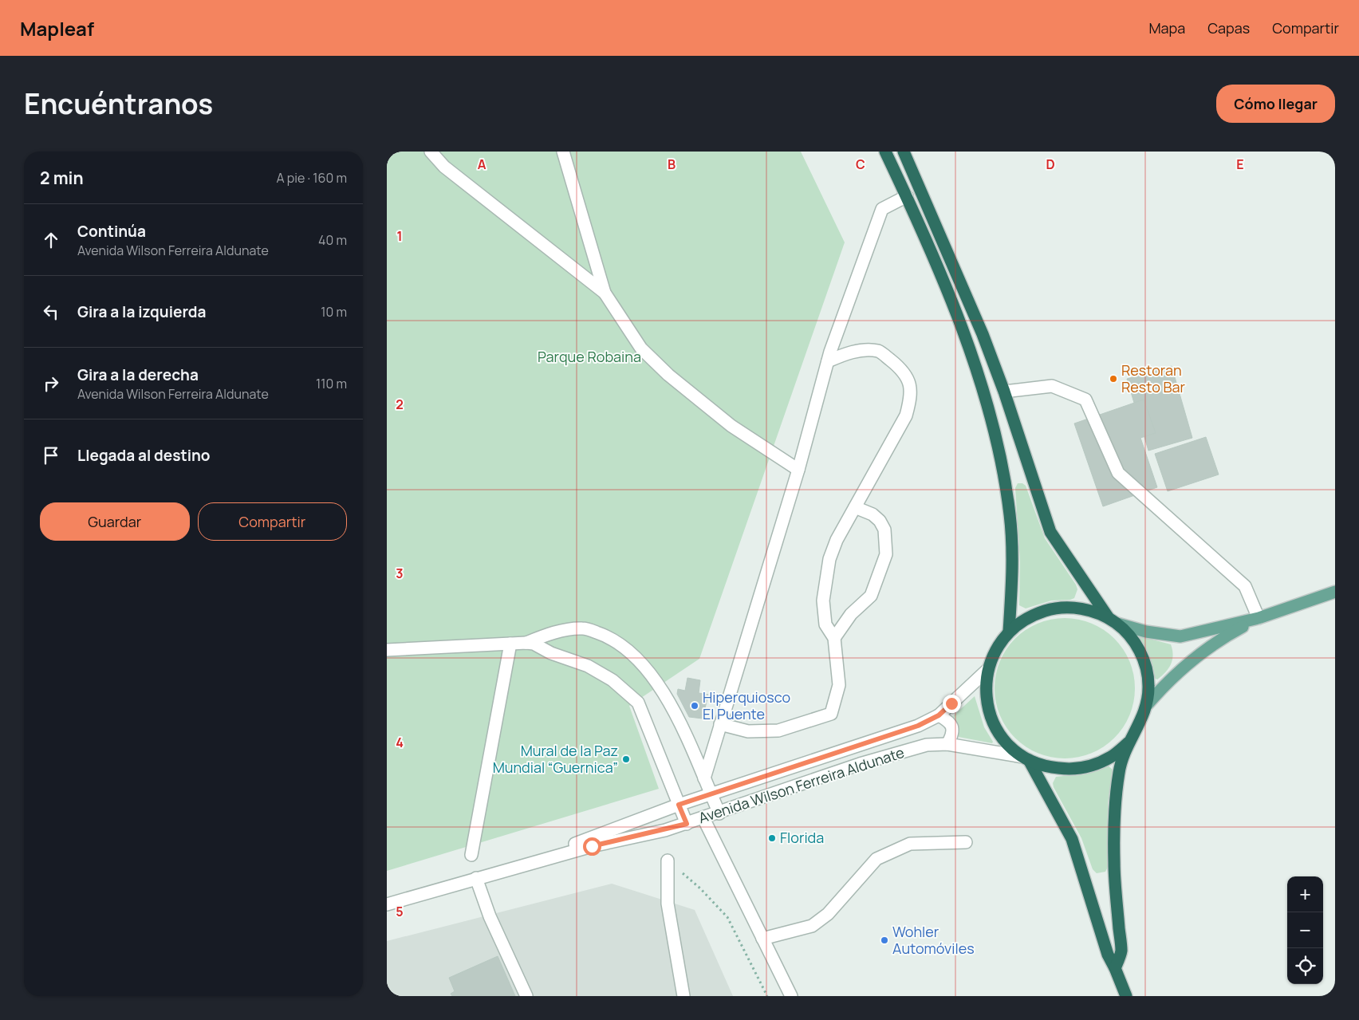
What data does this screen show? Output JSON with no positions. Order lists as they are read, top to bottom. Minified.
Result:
{"streets":{"street":["Avenida Wilson Ferreira Aldunate"]},"parks":["Parque Robaina"],"places":["Restoran Resto Bar","Hiperquiosco El Puente","Mural de la Paz Mundial “Guernica”","Florida","Wohler Automóviles"],"page":{"header":"Mapleaf","nav":["Mapa","Capas","Compartir"],"title":"Encuéntranos","buttons":["Cómo llegar",["Guardar","Compartir"]],"heading":["2 min","A pie · 160 m"],"list":[["Continúa","Avenida Wilson Ferreira Aldunate","40 m"],["Gira a la izquierda","10 m"],["Gira a la derecha","Avenida Wilson Ferreira Aldunate","110 m"],"Llegada al destino"],"map_buttons":["+","−"]},"grid":{"columns":["A","B","C","D","E"],"rows":["1","2","3","4","5"]}}
